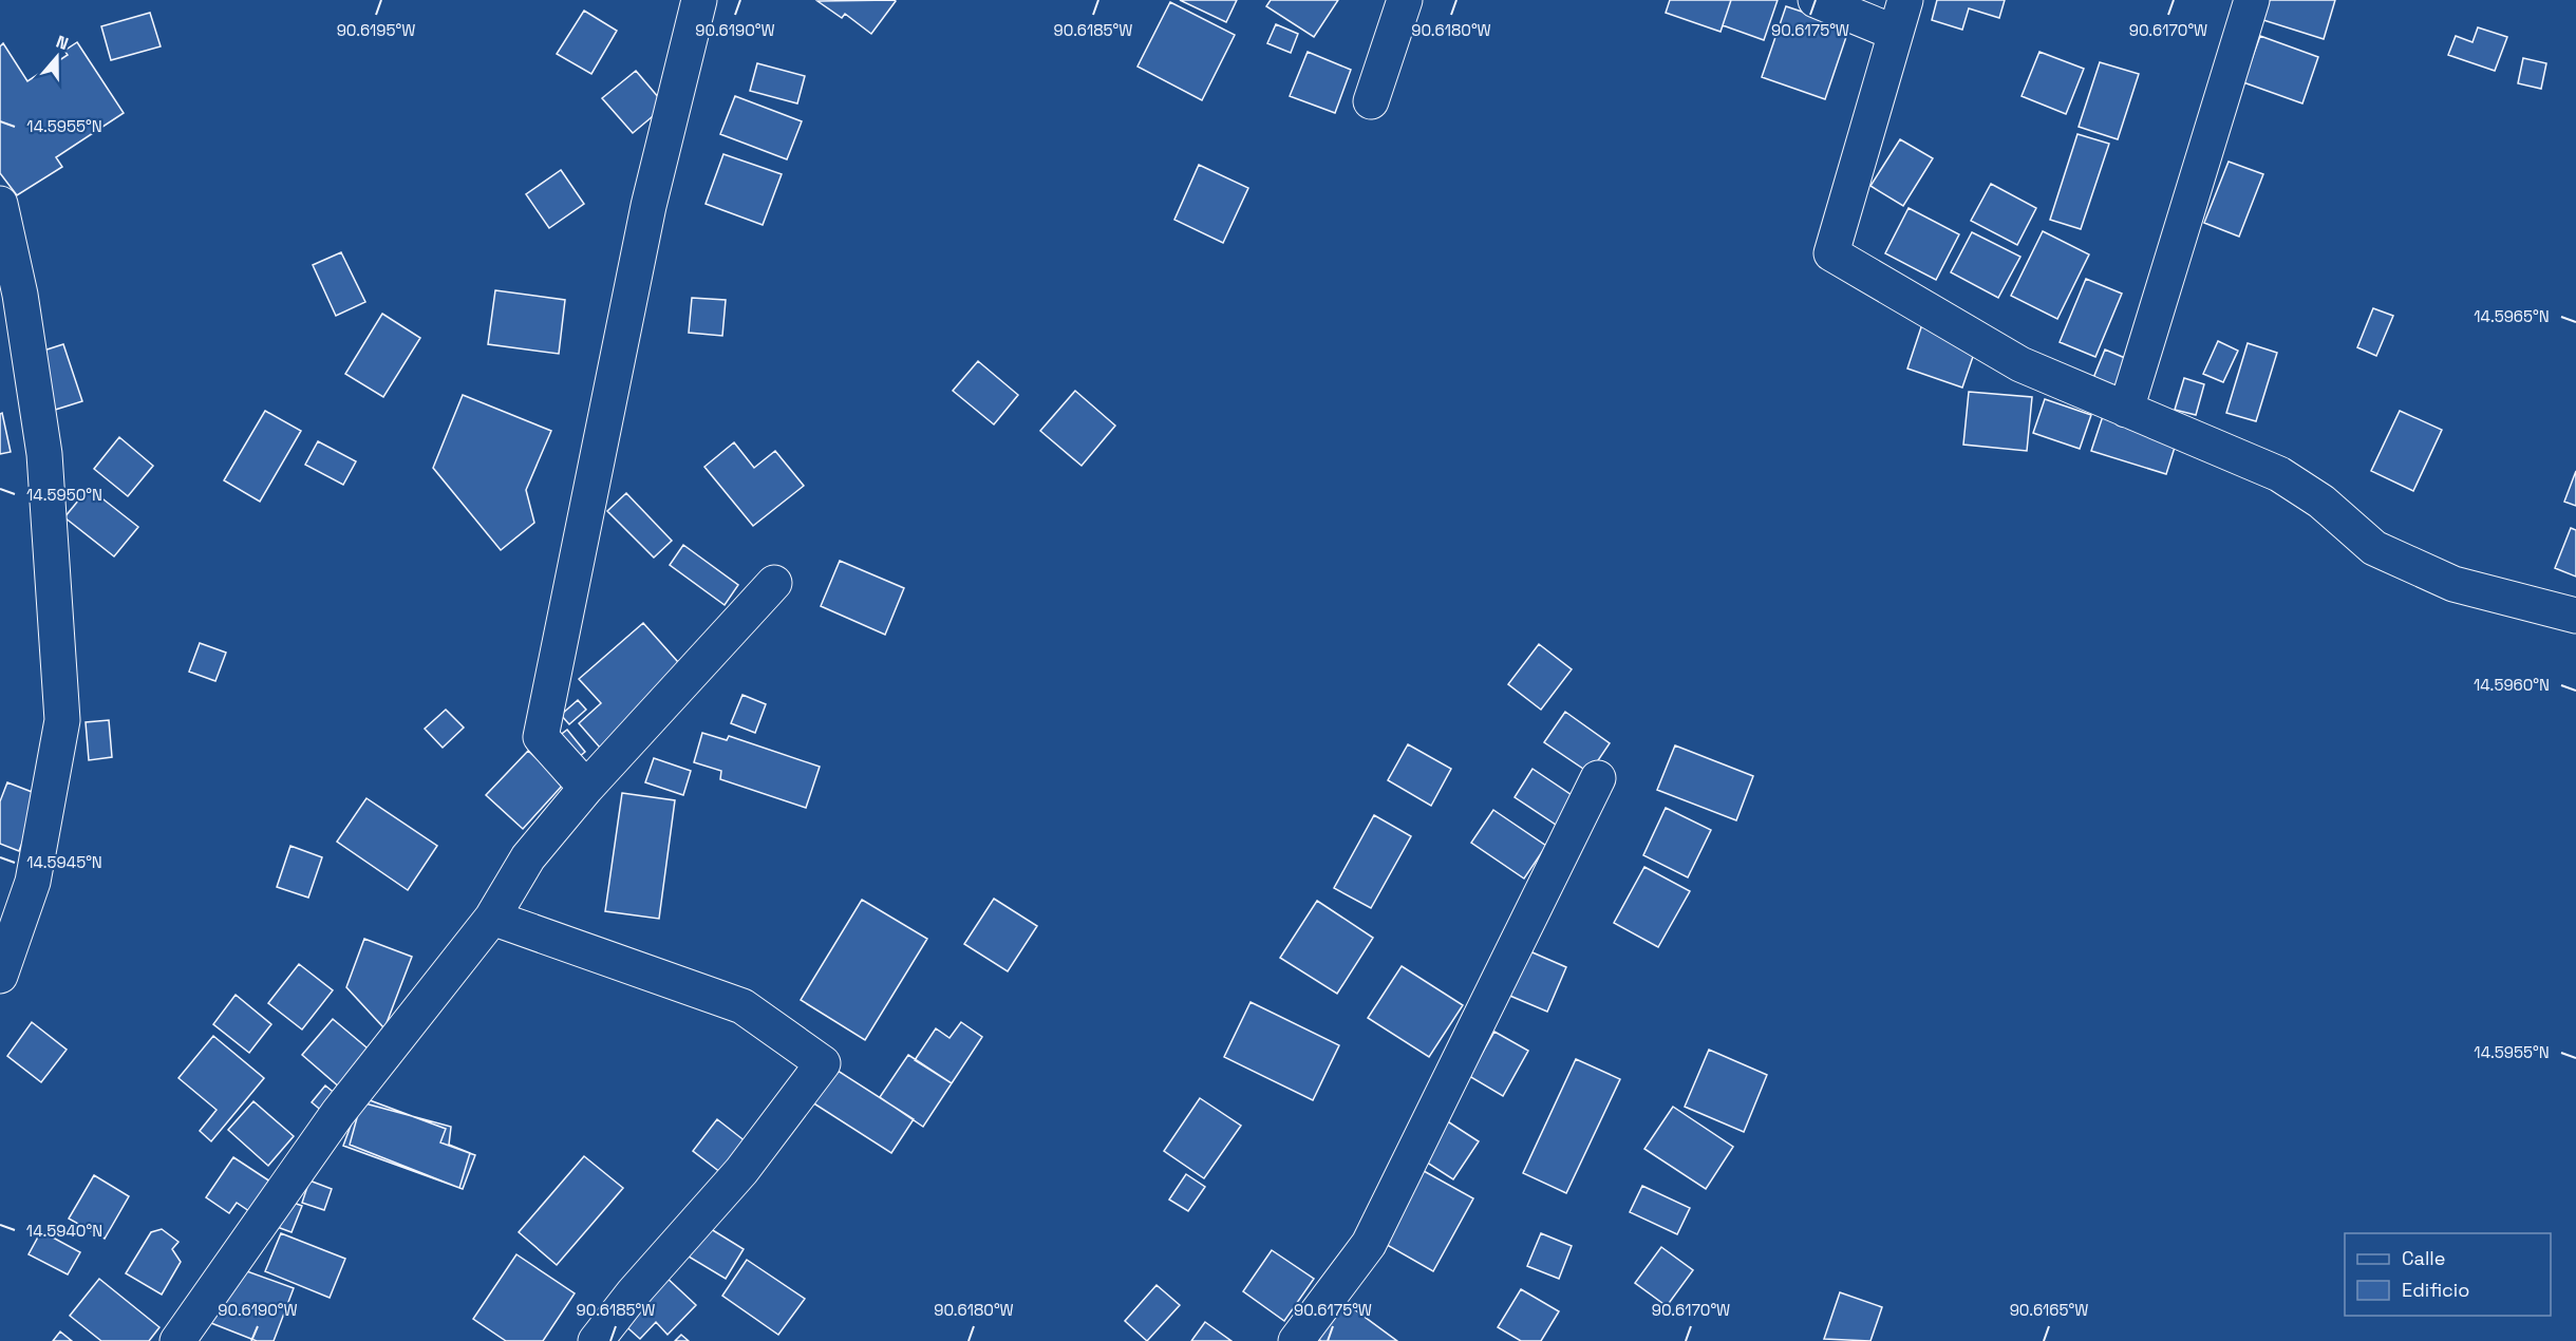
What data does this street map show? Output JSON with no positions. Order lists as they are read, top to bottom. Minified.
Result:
{"legend":["Calle","Edificio"],"north":"top","coordinates":["90.6190°W","90.6185°W","90.6180°W","90.6175°W","90.6170°W","90.6195°W","14.5955°N","14.5965°N","14.5950°N","14.5960°N","14.5945°N","14.5940°N","90.6165°W"]}
